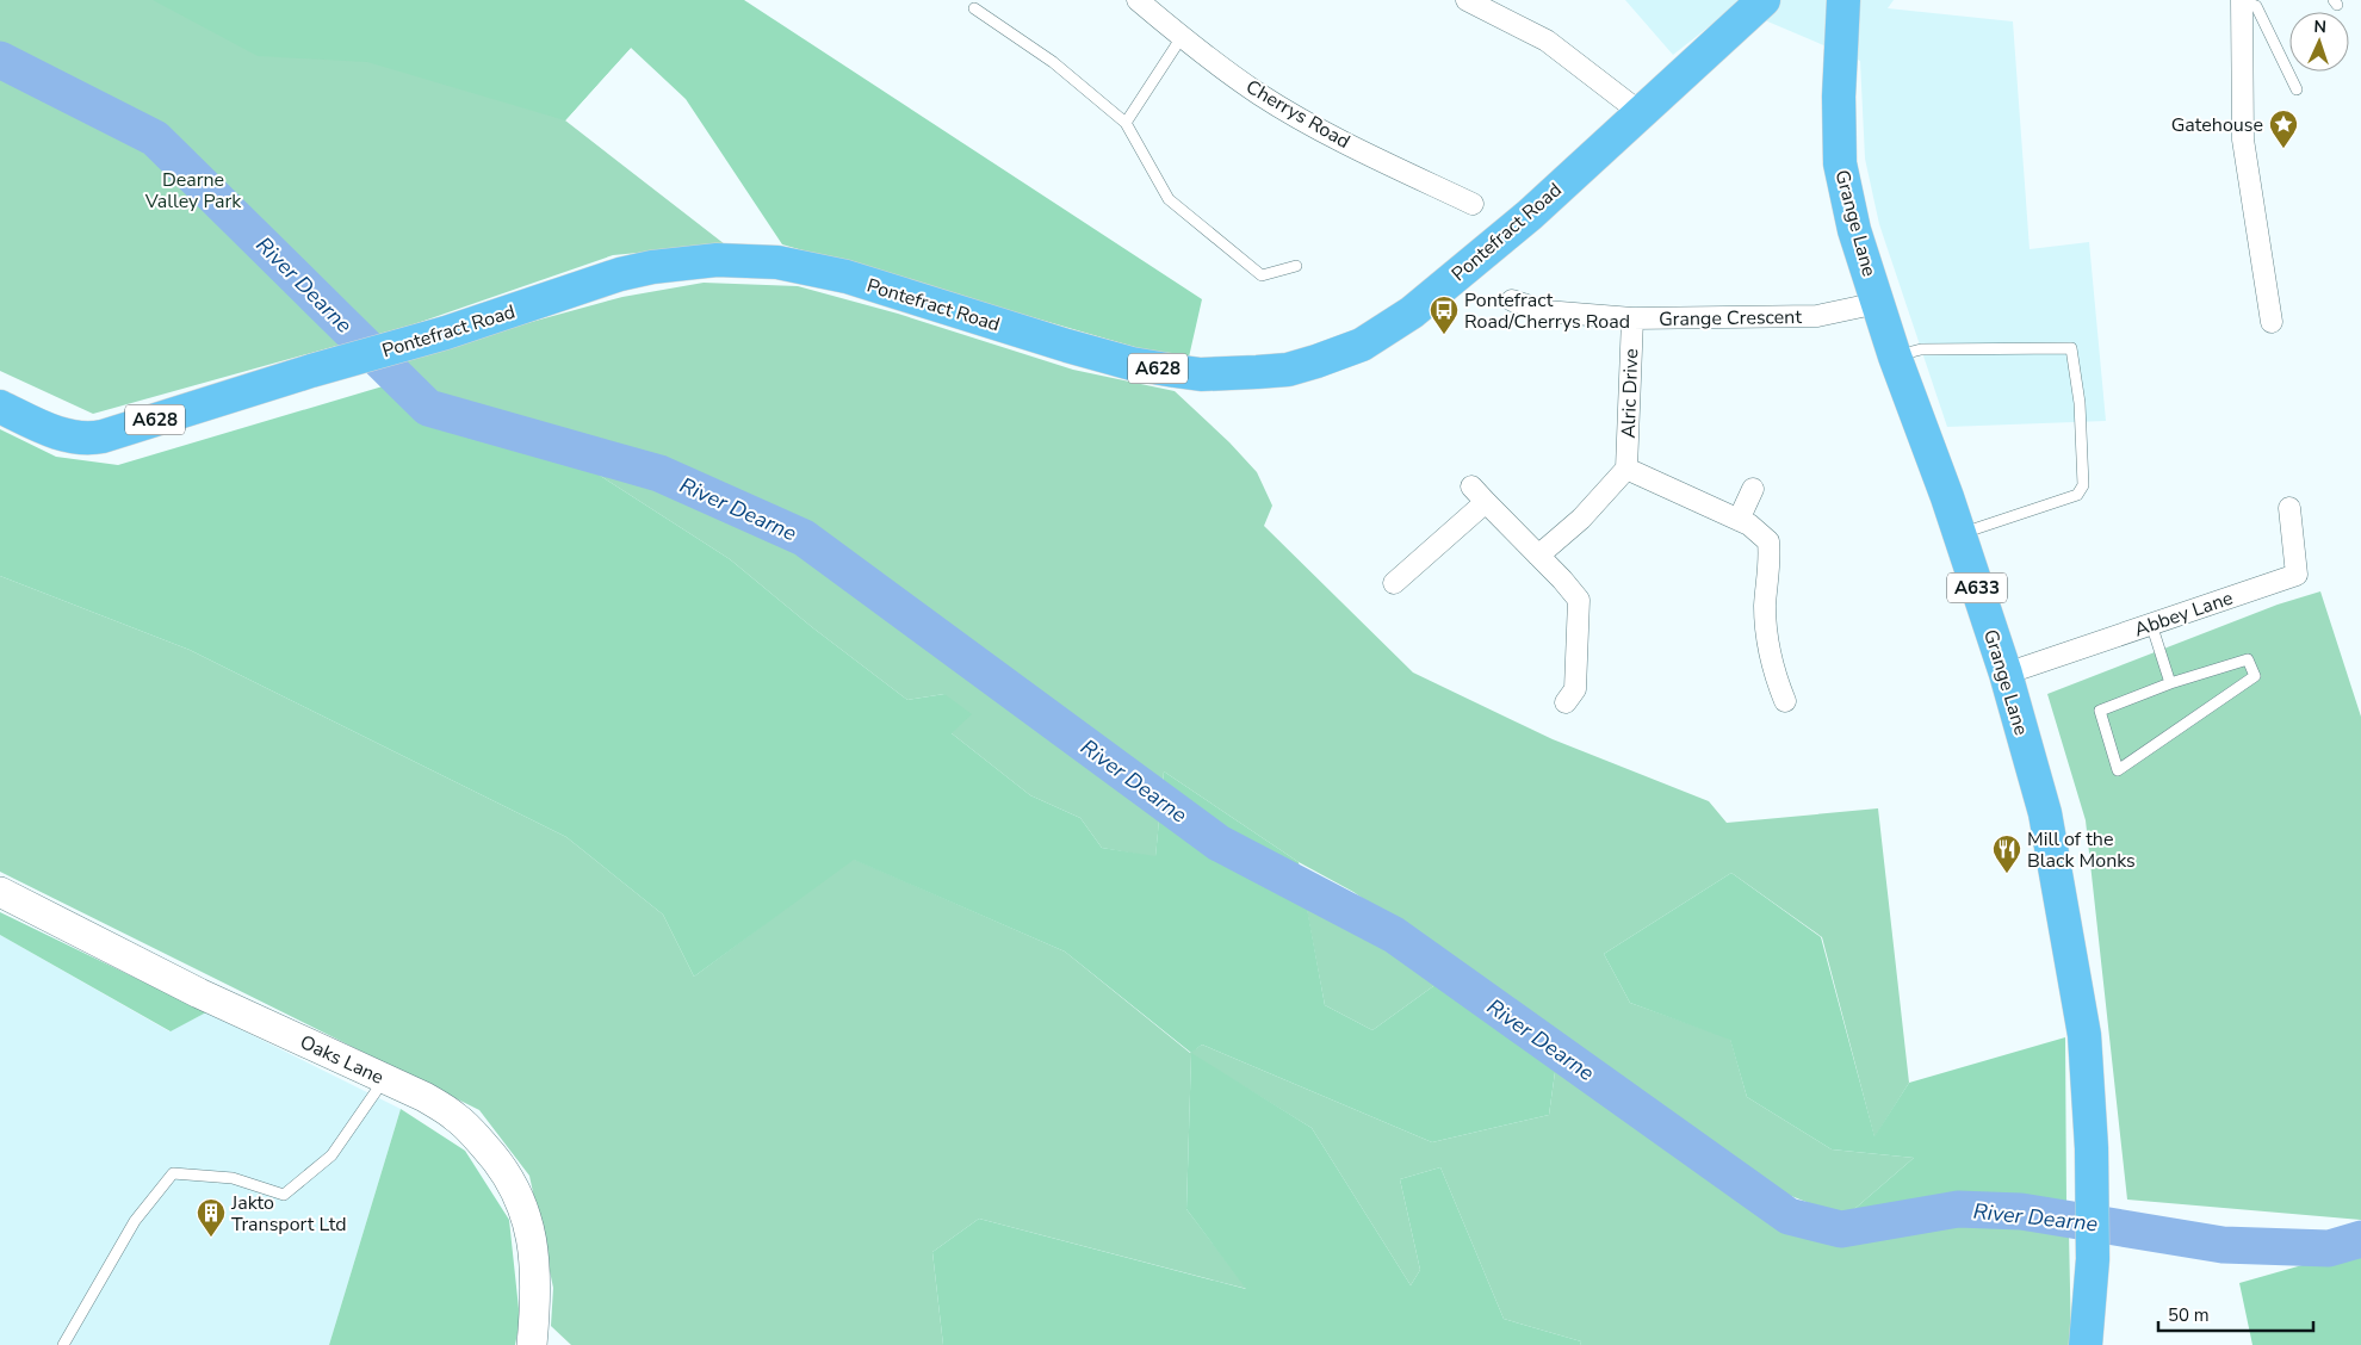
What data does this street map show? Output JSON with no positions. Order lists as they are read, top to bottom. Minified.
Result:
{"streets":{"highway":["Grange Lane","Pontefract Road","A628","A633"],"street":["Cherrys Road","Grange Crescent","Alric Drive","Abbey Lane","Oaks Lane"]},"crossings":[["Grange Lane","Grange Crescent"],["Grange Lane","Abbey Lane"],["Grange Crescent","Alric Drive"]],"water":["River Dearne"],"parks":["Dearne Valley Park"],"places":{"place":["Gatehouse"],"bus stop":["Pontefract Road/Cherrys Road"],"restaurant":["Mill of the Black Monks"],"building":["Jakto Transport Ltd"]},"scale_bar":"50 m","north":"top"}
